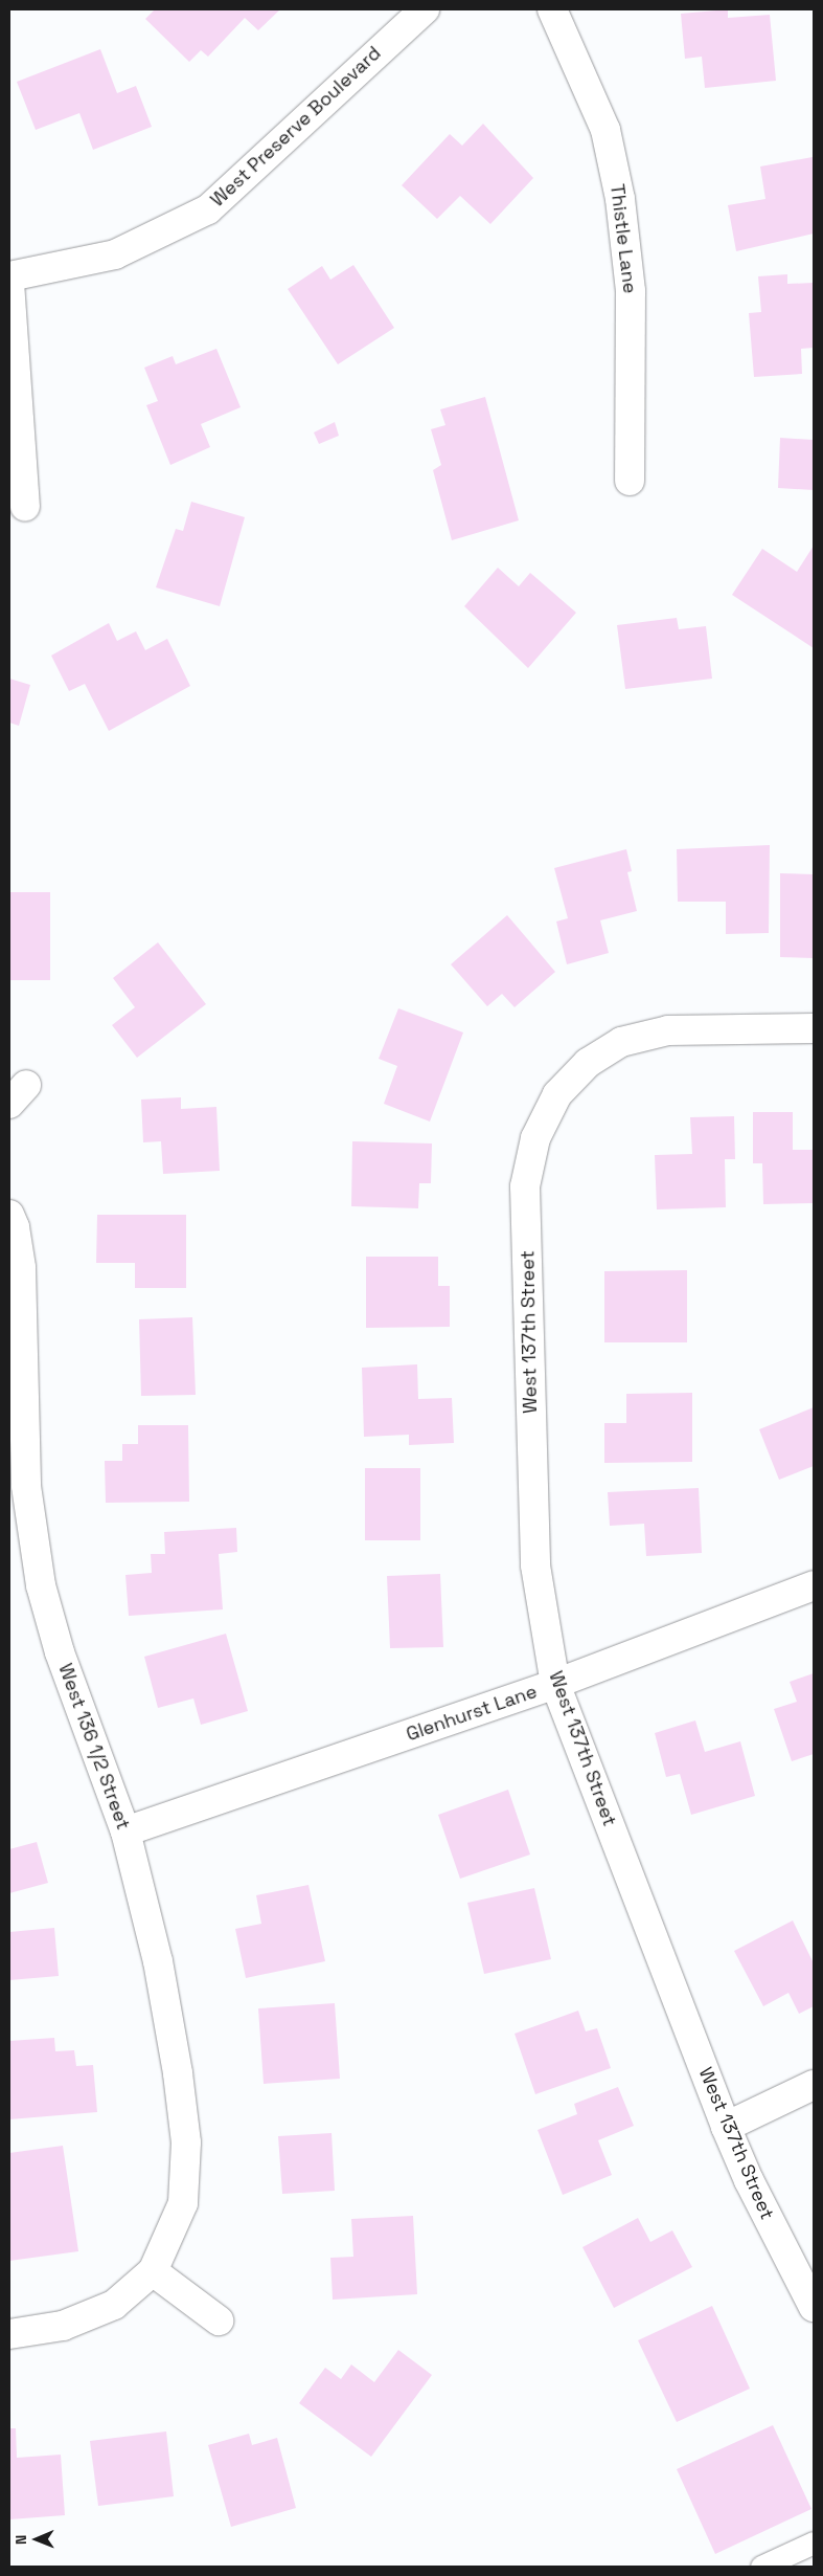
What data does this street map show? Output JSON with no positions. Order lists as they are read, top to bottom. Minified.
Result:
{"streets":{"street":["West Preserve Boulevard","Thistle Lane","West 137th Street","Glenhurst Lane","West 136 1/2 Street"]},"crossings":[["West 137th Street","Glenhurst Lane"],["Glenhurst Lane","West 136 1/2 Street"]],"north":"left"}
